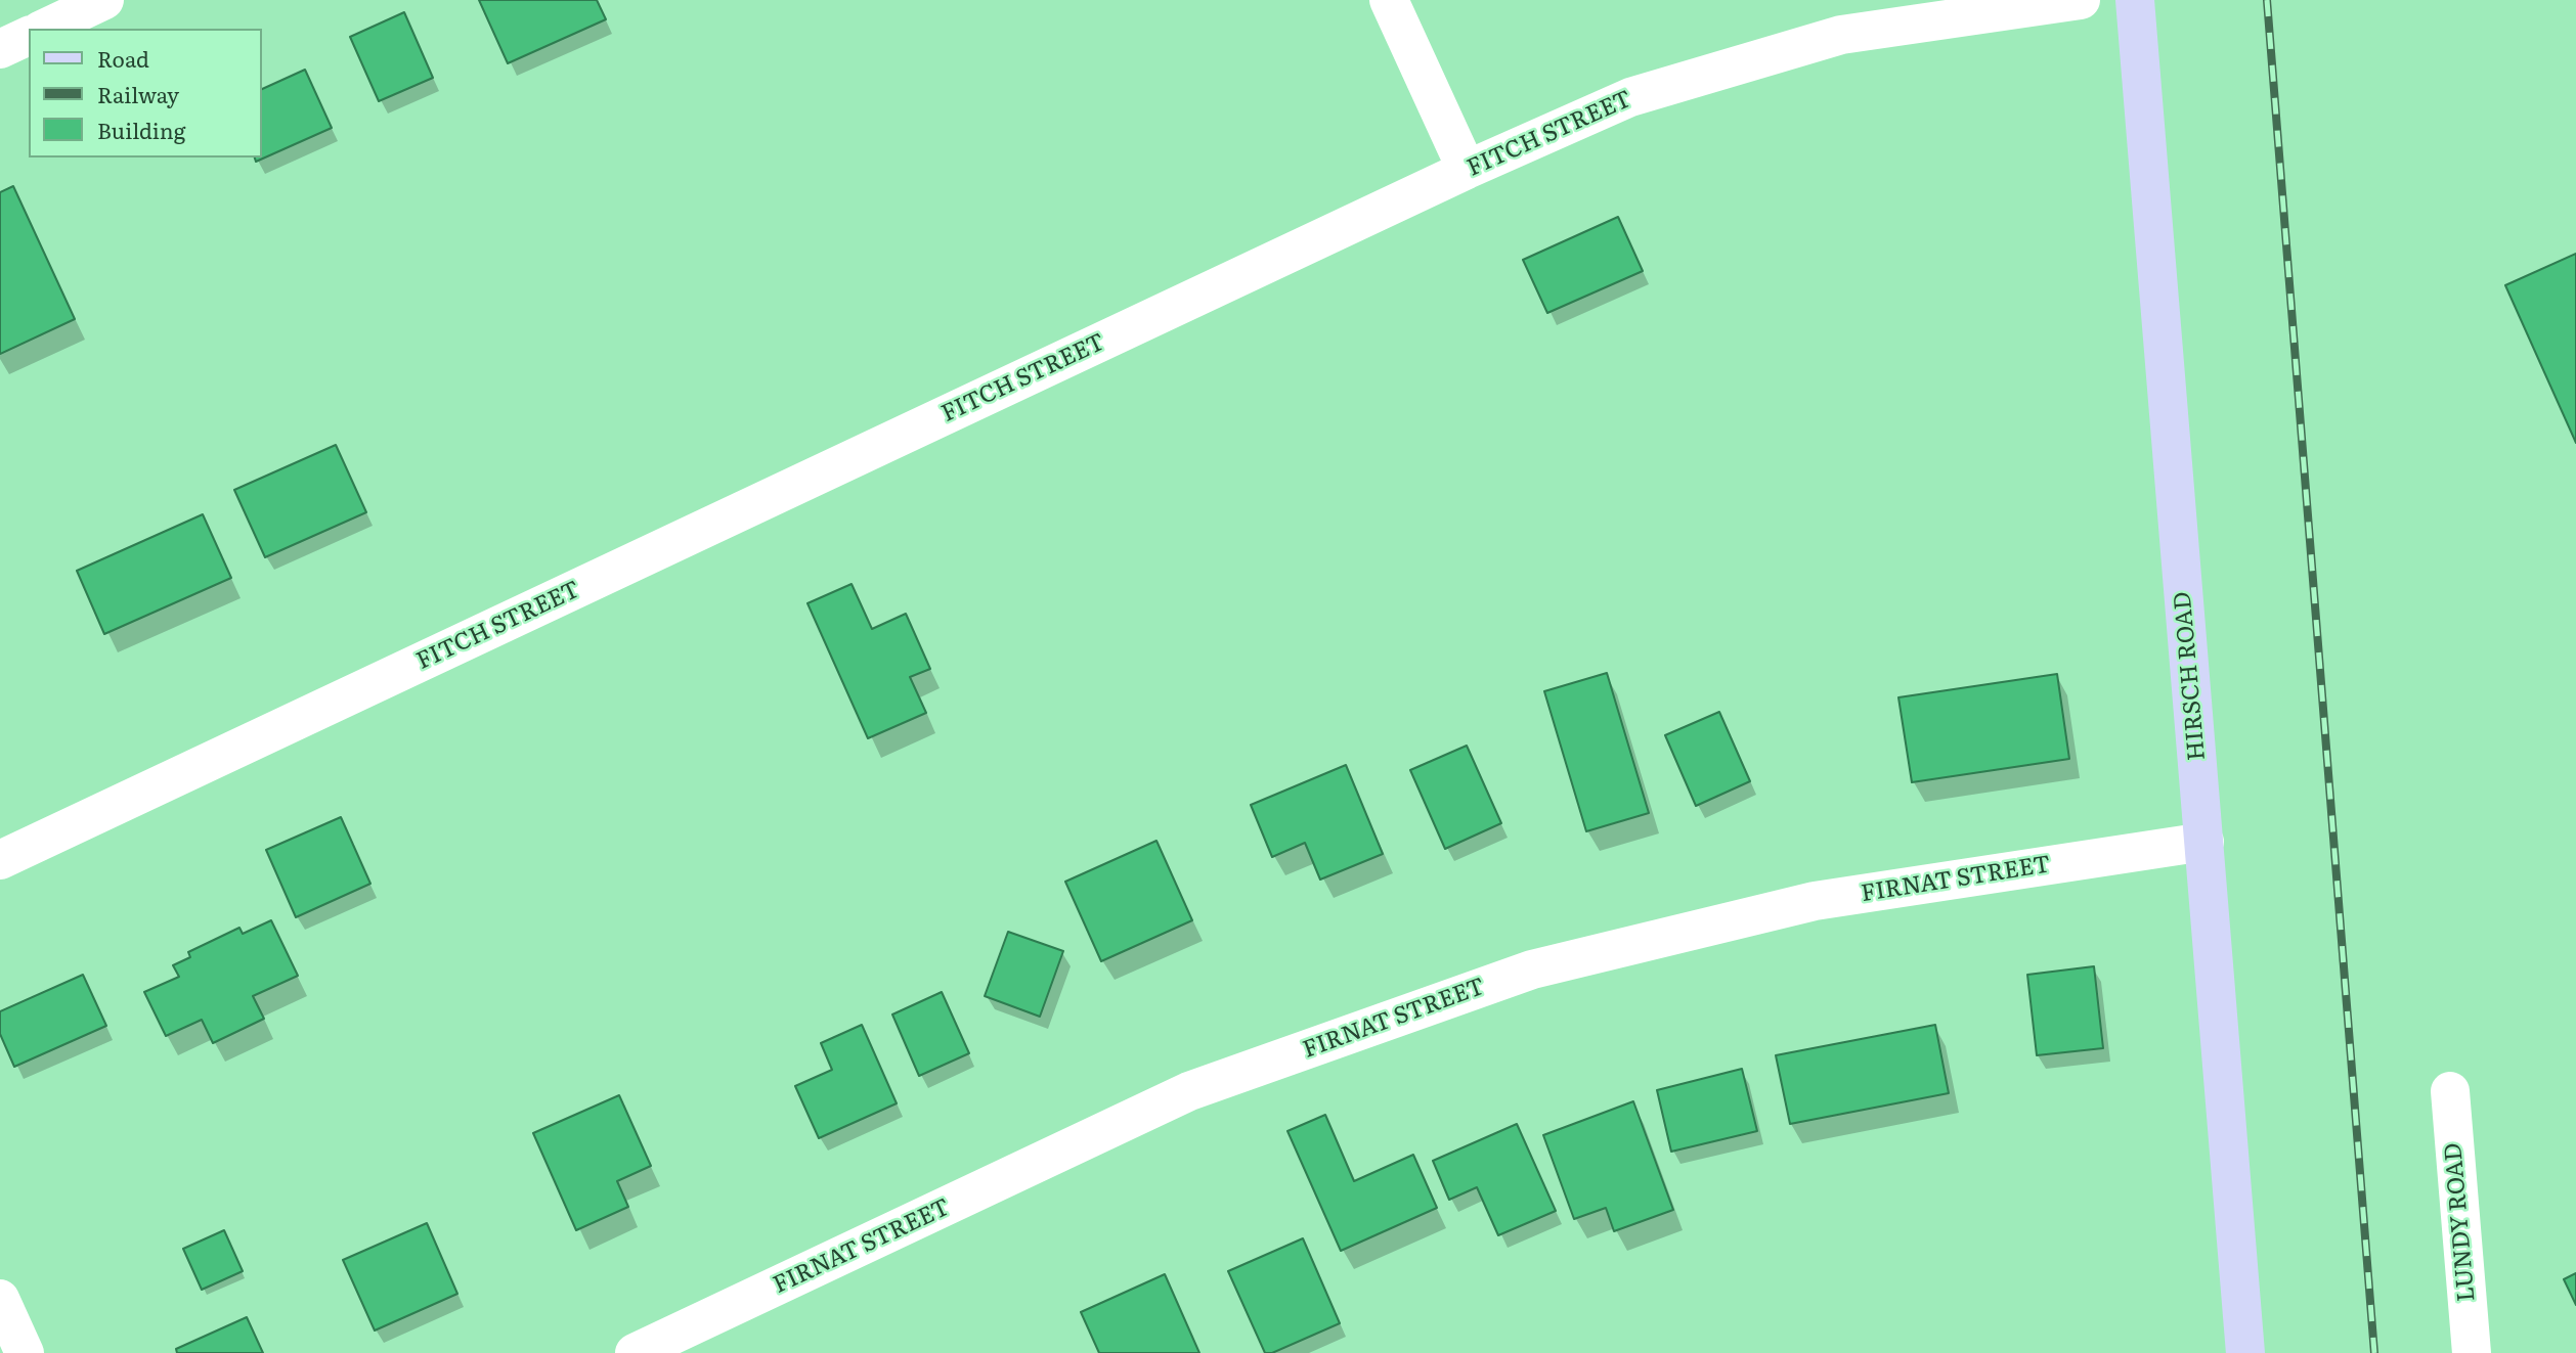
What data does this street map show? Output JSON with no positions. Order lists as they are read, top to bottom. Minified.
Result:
{"streets":{"main road":["HIRSCH ROAD"],"street":["FITCH STREET","FIRNAT STREET","LUNDY ROAD"]},"crossings":[["HIRSCH ROAD","FIRNAT STREET"]],"legend":["Road","Railway","Building"]}
